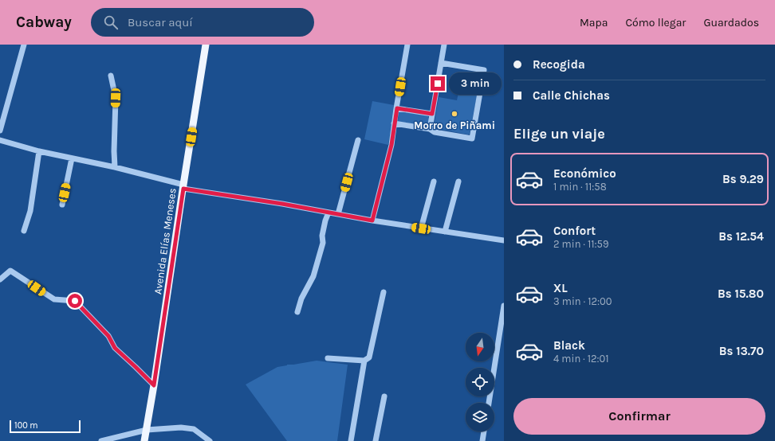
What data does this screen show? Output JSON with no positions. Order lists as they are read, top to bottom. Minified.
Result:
{"streets":{"main road":["Avenida Elías Meneses"]},"places":["Morro de Piñami"],"scale_bar":"100 m","north":"bottom","page":{"header":"Cabway","search":"Buscar aquí","nav":["Mapa","Cómo llegar","Guardados"],"banner":["Recogida","Calle Chichas"],"bubble":"3 min","heading":"Elige un viaje","list":[{"name":"Económico","note":"1 min · 11:58","value":"Bs 9.29"},{"name":"Confort","note":"2 min · 11:59","value":"Bs 12.54"},{"name":"XL","note":"3 min · 12:00","value":"Bs 15.80"},{"name":"Black","note":"4 min · 12:01","value":"Bs 13.70"}],"buttons":"Confirmar","scale":"100 m"}}
